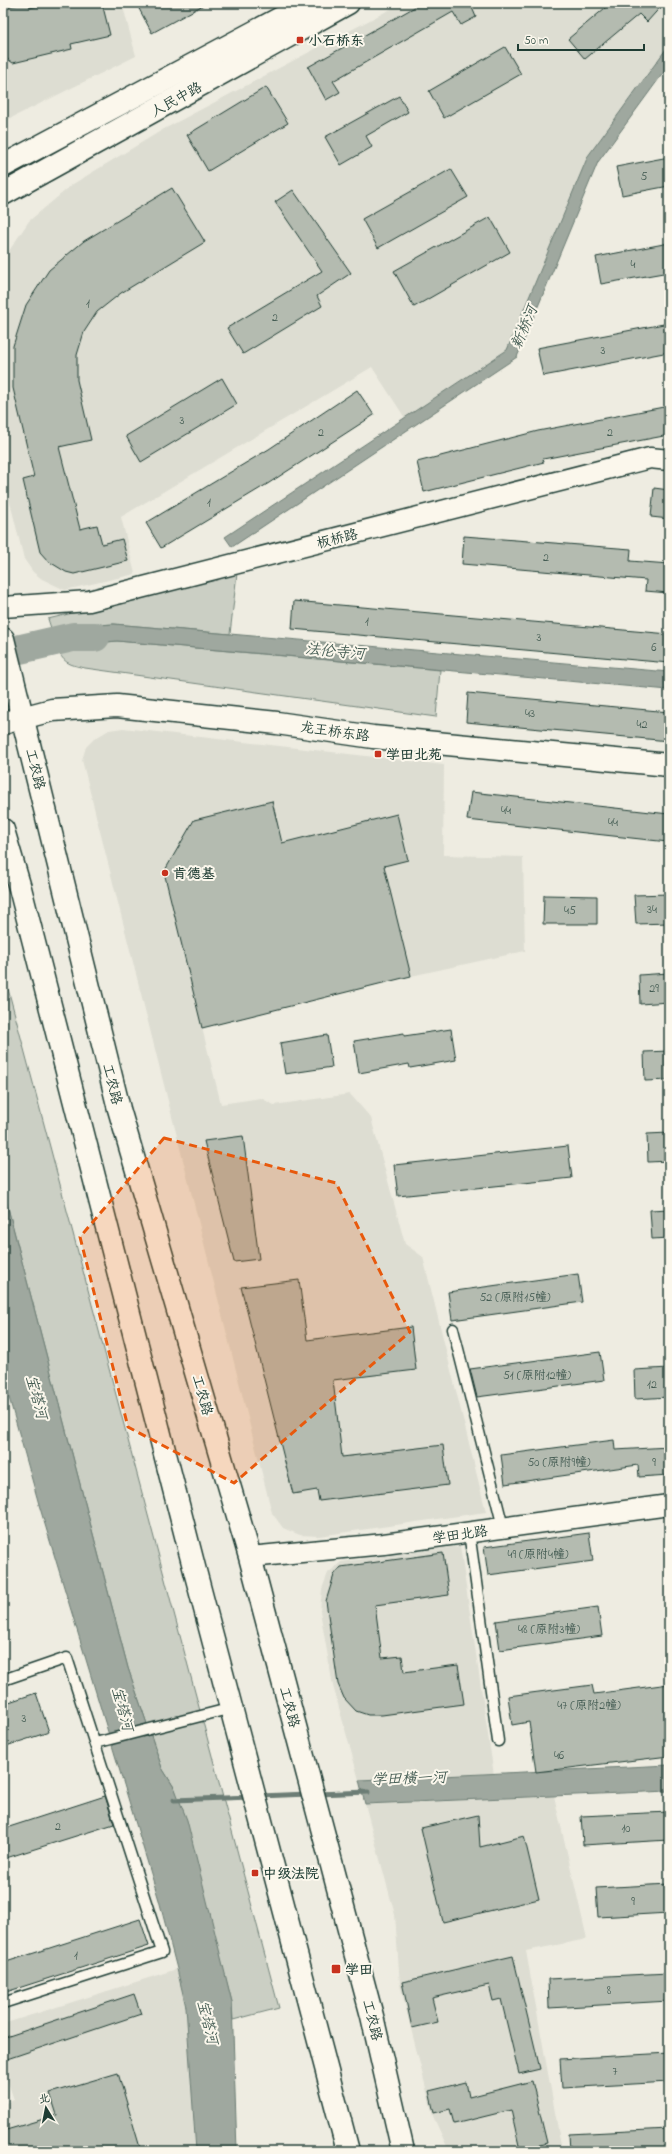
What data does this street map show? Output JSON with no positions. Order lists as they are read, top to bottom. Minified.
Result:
{"streets":{"main road":["人民中路","龙王桥东路","工农路"],"street":["板桥路","学田北路"]},"crossings":[["龙王桥东路","工农路"],["工农路","学田北路"]],"water":["新桥河","法伦寺河","宝塔河","学田横一河"],"places":{"transit":["小石桥东","学田北苑","中级法院","学田"],"other":["肯德基"]},"house_numbers":["5","4","1","2","3","3","2","2","1","2","1","3","6","43","42","44","44","34","45","29","52 (原附15幢)","51 (原附12幢)","12","50 (原附9幢)","9","49 (原附4幢)","48 (原附3幢)","47 (原附2幢)","3","46","2","10","9","1","8","7"],"scale_bar":"50 m","north":"top"}
